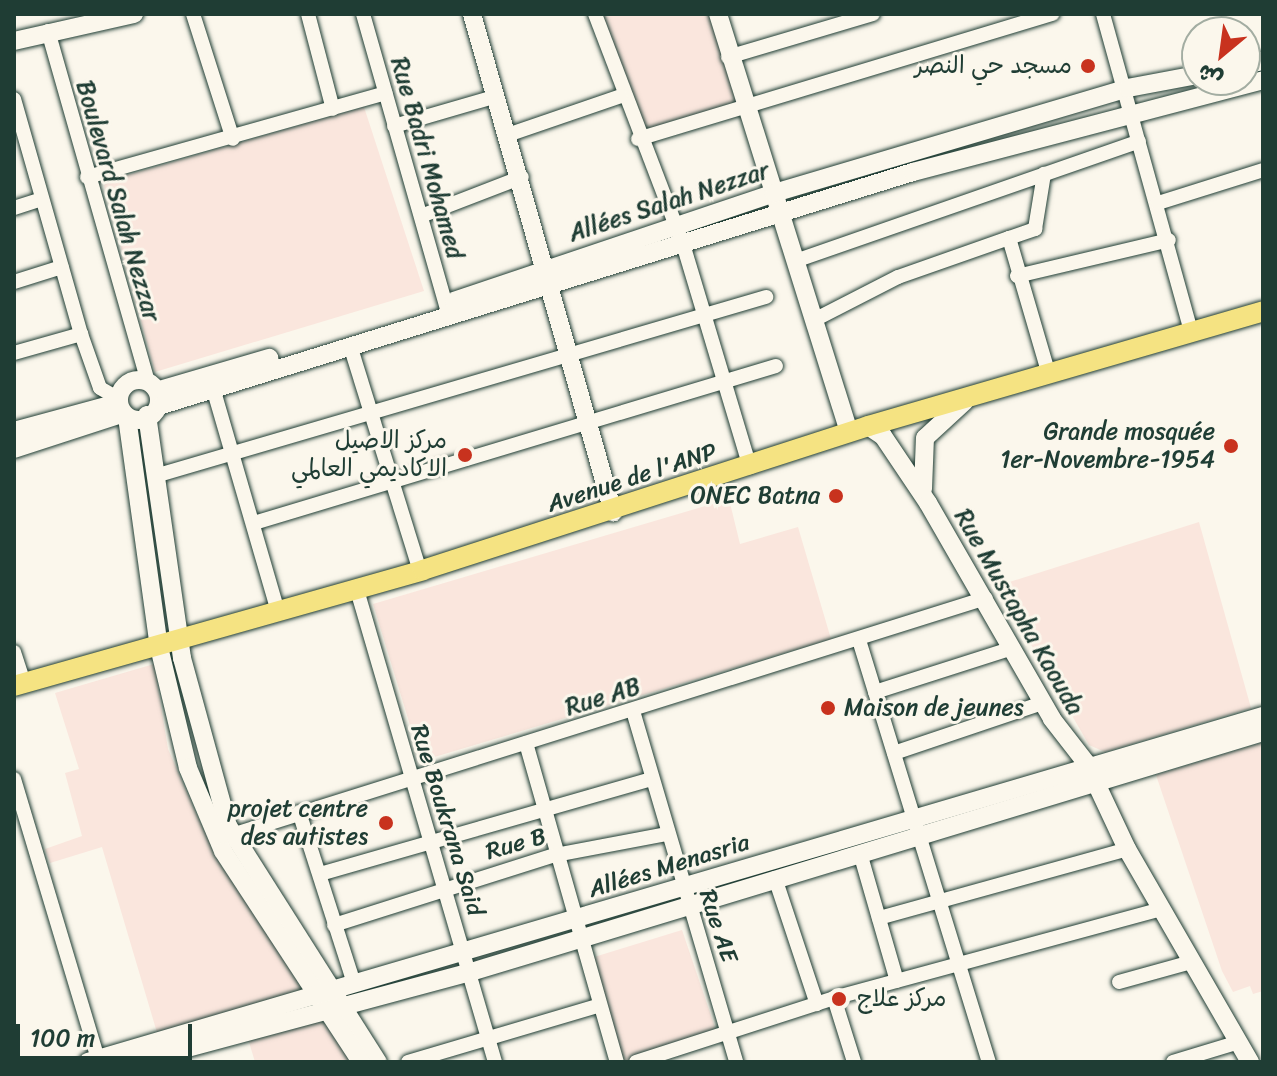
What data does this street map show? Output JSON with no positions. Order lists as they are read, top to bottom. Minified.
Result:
{"streets":{"main road":["Avenue de l'ANP"],"street":["Rue Badri Mohamed","Boulevard Salah Nezzar","Allées Salah Nezzar","Rue Mustapha Kaouda","Rue AB","Rue Boukrana Said","Rue B","Allées Menasria","Rue AE"]},"crossings":[["Rue Badri Mohamed","Allées Salah Nezzar"],["Boulevard Salah Nezzar","Allées Salah Nezzar"],["Avenue de l'ANP","Rue Mustapha Kaouda"],["Avenue de l'ANP","Rue Boukrana Said"],["Rue Mustapha Kaouda","Rue AB"],["Rue Mustapha Kaouda","Allées Menasria"],["Rue AB","Rue Boukrana Said"],["Rue AB","Rue AE"],["Rue Boukrana Said","Rue B"],["Rue Boukrana Said","Allées Menasria"],["Rue B","Rue AE"],["Allées Menasria","Rue AE"]],"places":["مسجد حي النصر","Grande mosquée 1er-Novembre-1954","مركز الاصيل الاكاديمي العالمي","ONEC Batna","Maison de jeunes","projet centre des autistes","مركز علاج"],"scale_bar":"100 m","north":"bottom left"}
